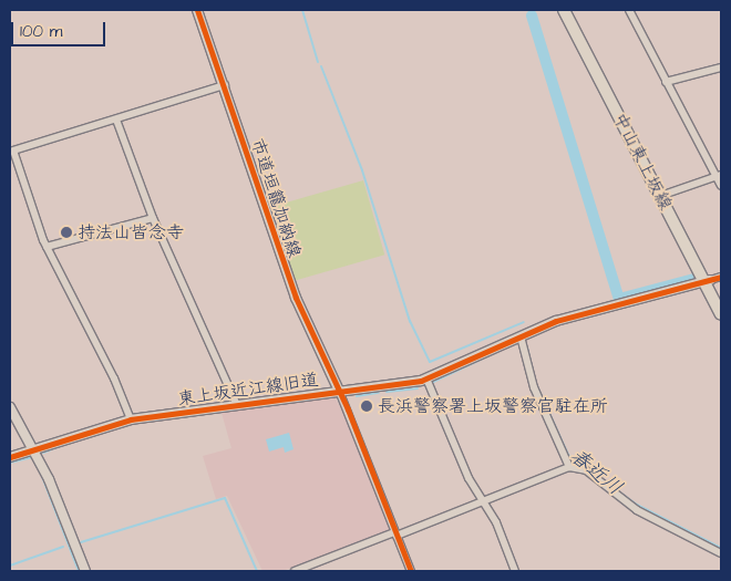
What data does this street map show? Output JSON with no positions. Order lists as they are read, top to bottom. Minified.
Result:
{"streets":{"main road":["中山東上坂線"],"street":["市道垣籠加納線","東上坂近江線旧道"]},"crossings":[["中山東上坂線","東上坂近江線旧道"],["市道垣籠加納線","東上坂近江線旧道"]],"water":["春近川"],"places":["持法山皆念寺","長浜警察署上坂警察官駐在所"],"scale_bar":"100 m"}
